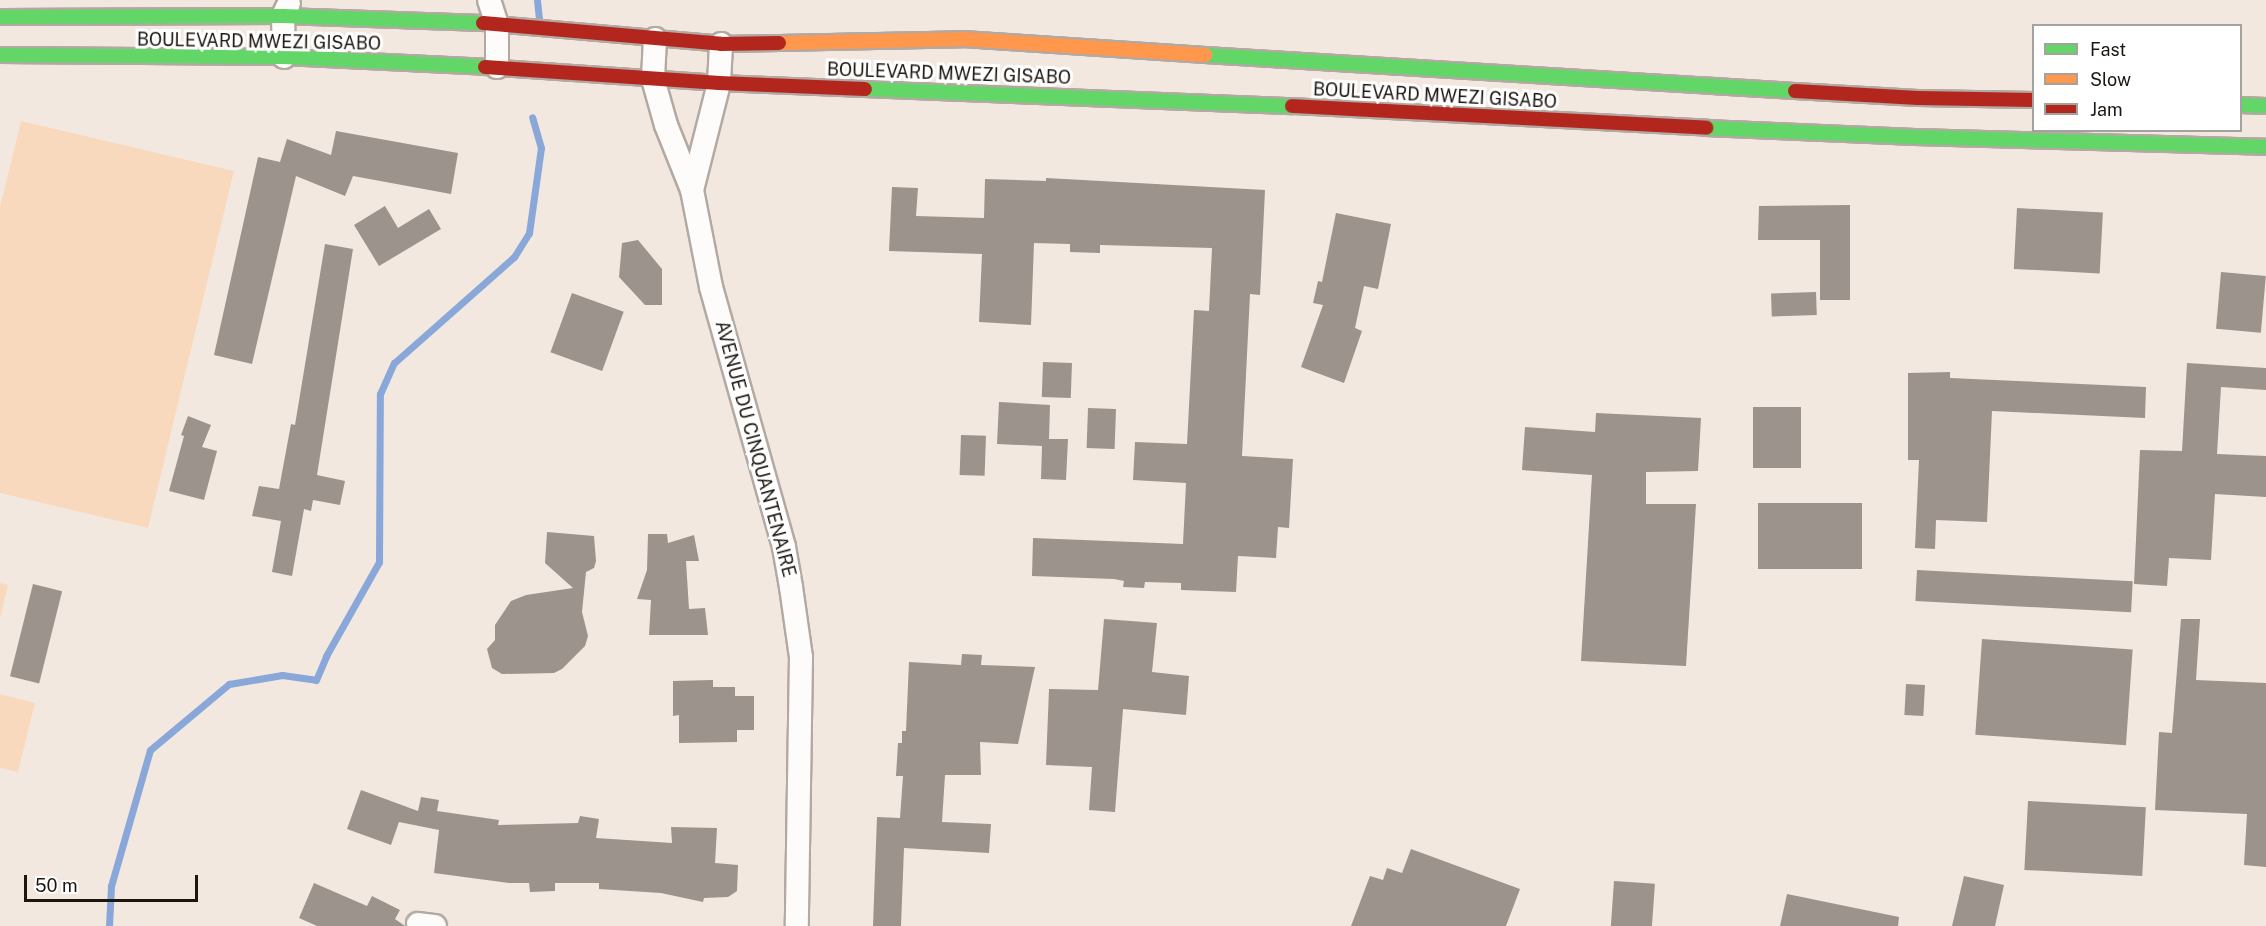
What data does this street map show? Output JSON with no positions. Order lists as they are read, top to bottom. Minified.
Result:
{"streets":{"main road":["BOULEVARD MWEZI GISABO"],"street":["AVENUE DU CINQUANTENAIRE"]},"legend":["Fast","Slow","Jam"],"scale_bar":"50 m"}
